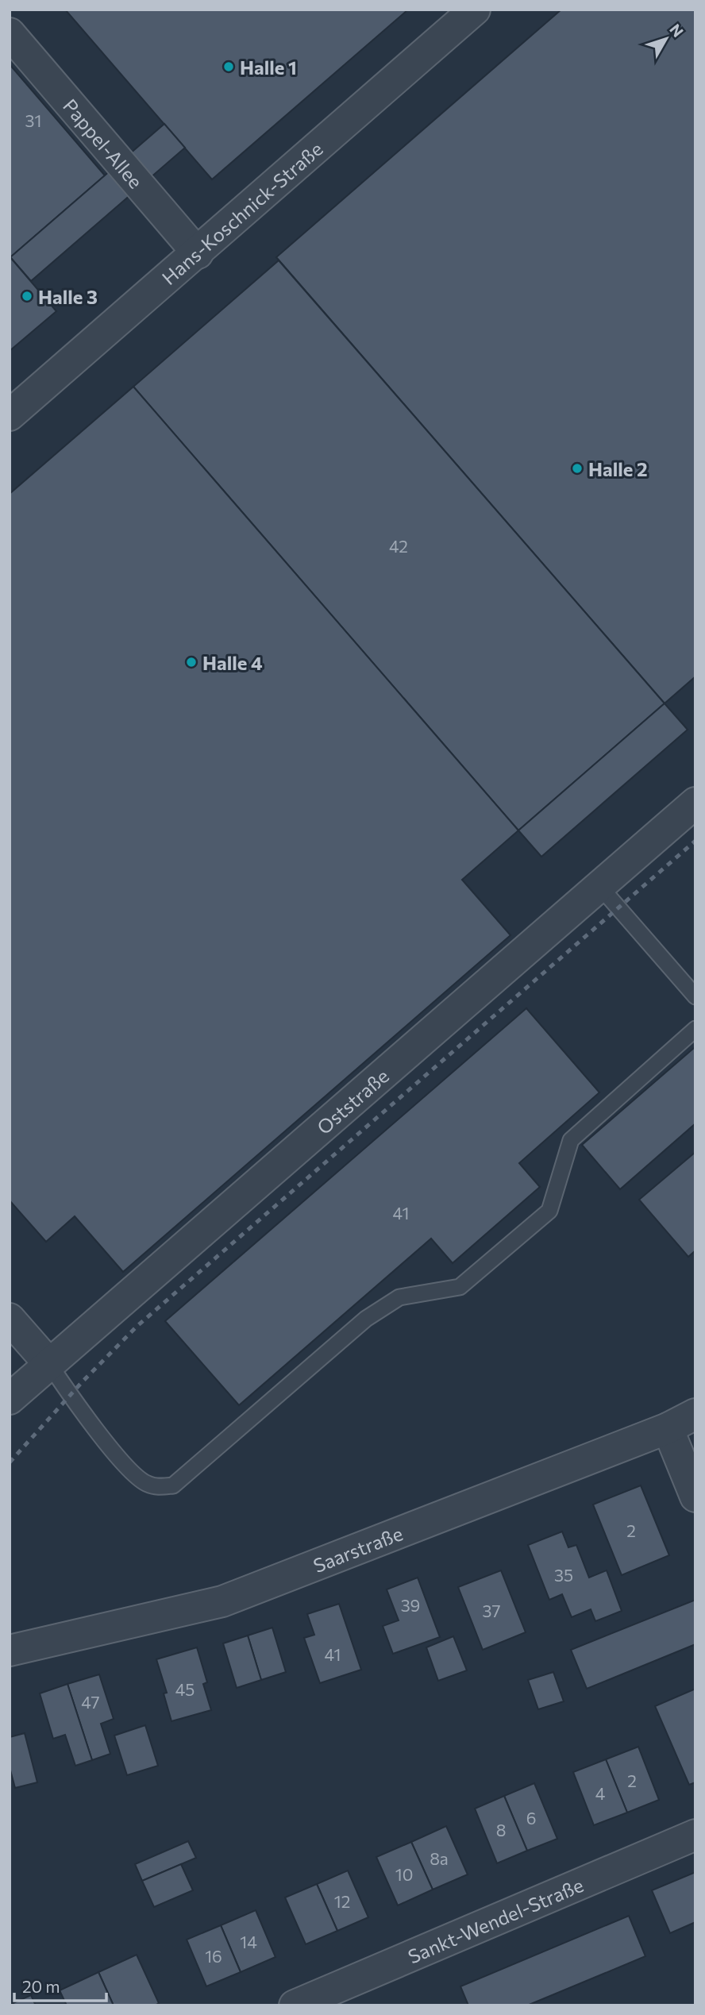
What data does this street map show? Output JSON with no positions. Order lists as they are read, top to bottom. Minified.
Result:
{"streets":{"street":["Pappel-Allee","Hans-Koschnick-Straße","Oststraße","Saarstraße","Sankt-Wendel-Straße"]},"crossings":[["Pappel-Allee","Hans-Koschnick-Straße"]],"places":["Halle 1","Halle 3","Halle 2","Halle 4"],"house_numbers":["31","42","41","2","35","39","37","41","45","47","2","4","6","8","8a","10","12","14","16"],"scale_bar":"20 m","north":"top right"}
